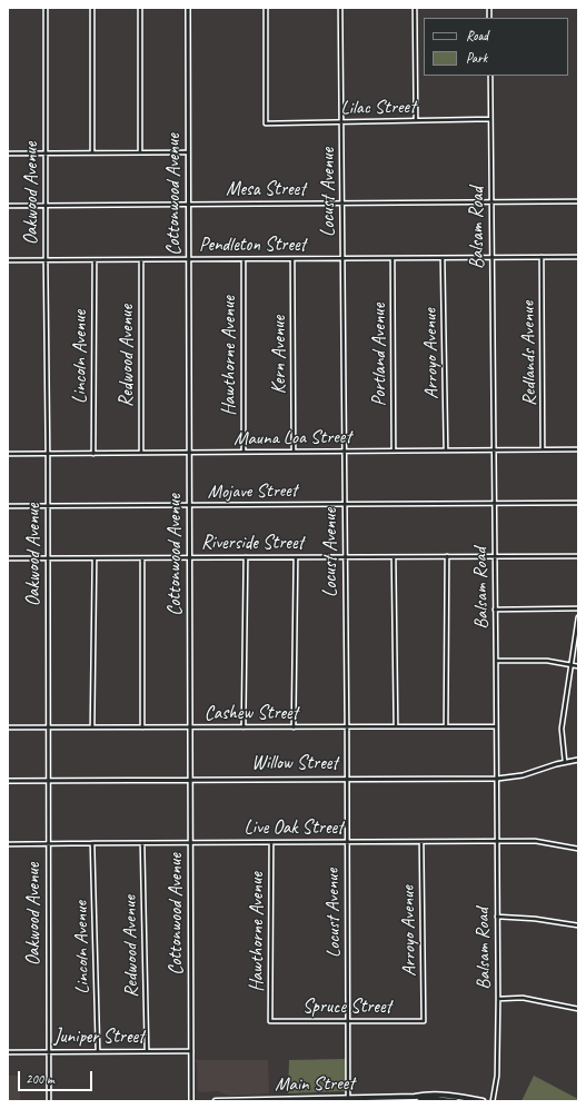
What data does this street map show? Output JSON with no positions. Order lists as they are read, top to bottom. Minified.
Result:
{"streets":{"main road":["Main Street"],"street":["Lilac Street","Mesa Street","Locust Avenue","Oakwood Avenue","Cottonwood Avenue","Balsam Road","Pendleton Street","Arroyo Avenue","Redlands Avenue","Kern Avenue","Portland Avenue","Redwood Avenue","Hawthorne Avenue","Lincoln Avenue","Mauna Loa Street","Mojave Street","Riverside Street","Cashew Street","Willow Street","Live Oak Street","Spruce Street","Juniper Street"]},"crossings":[["Lilac Street","Locust Avenue"],["Lilac Street","Balsam Road"],["Mesa Street","Locust Avenue"],["Mesa Street","Oakwood Avenue"],["Mesa Street","Cottonwood Avenue"],["Mesa Street","Balsam Road"],["Locust Avenue","Pendleton Street"],["Locust Avenue","Mauna Loa Street"],["Locust Avenue","Mojave Street"],["Locust Avenue","Riverside Street"],["Locust Avenue","Cashew Street"],["Locust Avenue","Willow Street"],["Locust Avenue","Live Oak Street"],["Locust Avenue","Spruce Street"],["Locust Avenue","Main Street"],["Oakwood Avenue","Pendleton Street"],["Oakwood Avenue","Mauna Loa Street"],["Oakwood Avenue","Mojave Street"],["Oakwood Avenue","Riverside Street"],["Oakwood Avenue","Cashew Street"],["Oakwood Avenue","Willow Street"],["Oakwood Avenue","Live Oak Street"],["Oakwood Avenue","Juniper Street"],["Cottonwood Avenue","Pendleton Street"],["Cottonwood Avenue","Mauna Loa Street"],["Cottonwood Avenue","Mojave Street"],["Cottonwood Avenue","Riverside Street"],["Cottonwood Avenue","Cashew Street"],["Cottonwood Avenue","Willow Street"],["Cottonwood Avenue","Live Oak Street"],["Cottonwood Avenue","Juniper Street"],["Balsam Road","Pendleton Street"],["Balsam Road","Mauna Loa Street"],["Balsam Road","Mojave Street"],["Balsam Road","Riverside Street"],["Balsam Road","Cashew Street"],["Balsam Road","Willow Street"],["Balsam Road","Live Oak Street"],["Pendleton Street","Arroyo Avenue"],["Pendleton Street","Redlands Avenue"],["Pendleton Street","Kern Avenue"],["Pendleton Street","Portland Avenue"],["Pendleton Street","Redwood Avenue"],["Pendleton Street","Hawthorne Avenue"],["Pendleton Street","Lincoln Avenue"],["Arroyo Avenue","Mauna Loa Street"],["Arroyo Avenue","Live Oak Street"],["Arroyo Avenue","Spruce Street"],["Redlands Avenue","Mauna Loa Street"],["Kern Avenue","Mauna Loa Street"],["Portland Avenue","Mauna Loa Street"],["Redwood Avenue","Mauna Loa Street"],["Redwood Avenue","Live Oak Street"],["Redwood Avenue","Juniper Street"],["Hawthorne Avenue","Mauna Loa Street"],["Hawthorne Avenue","Live Oak Street"],["Hawthorne Avenue","Spruce Street"],["Lincoln Avenue","Mauna Loa Street"],["Lincoln Avenue","Live Oak Street"],["Lincoln Avenue","Juniper Street"]],"legend":["Road","Park"],"scale_bar":"200 m"}
